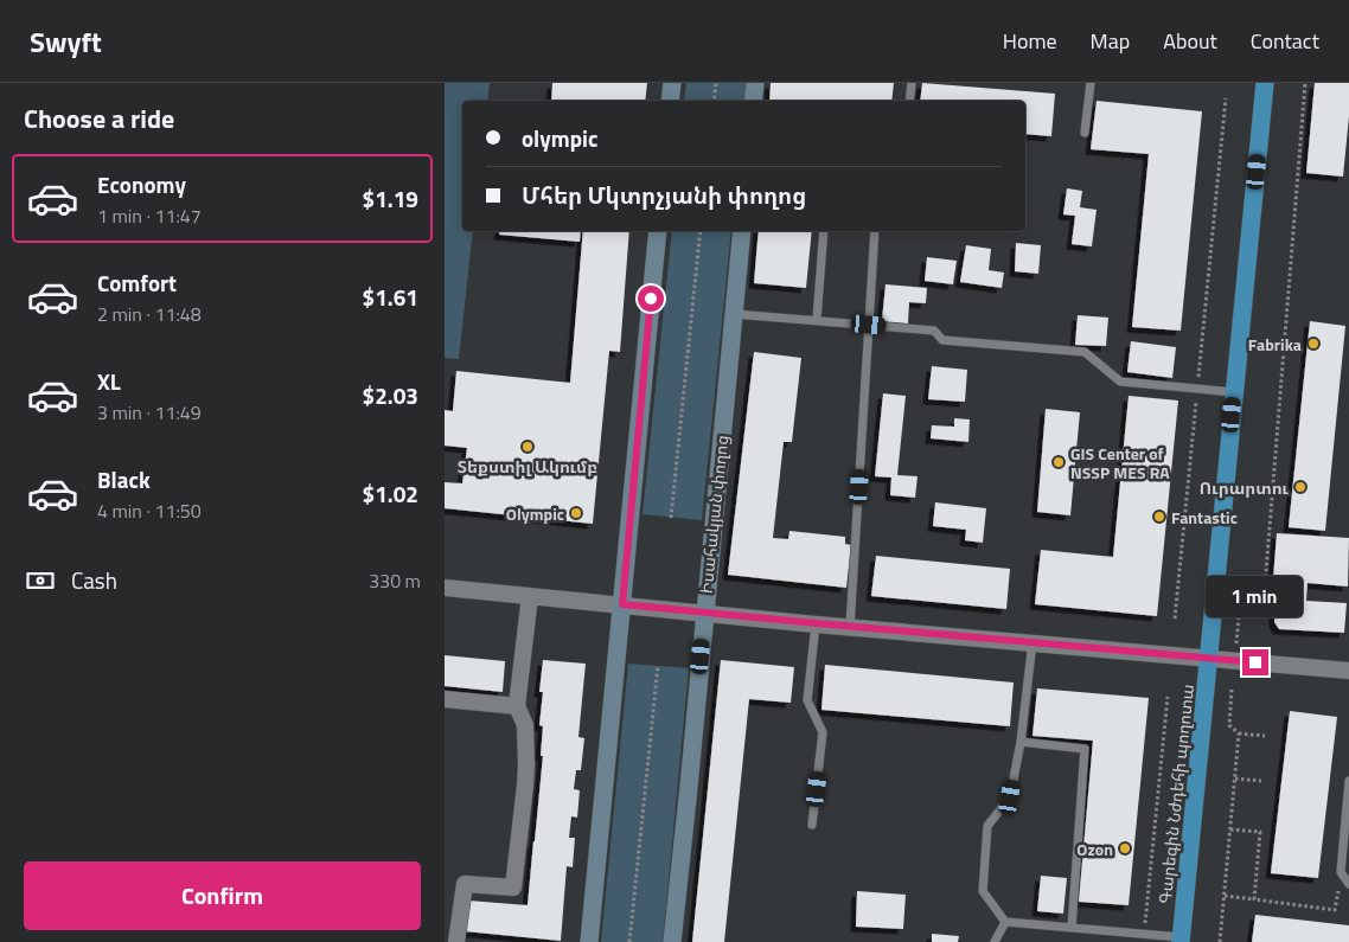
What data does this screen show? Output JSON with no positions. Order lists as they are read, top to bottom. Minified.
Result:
{"streets":{"highway":["Գարեգին Նժդեհի պողոտա"],"street":["Իսահակյան փողոց"]},"places":["Fabrika","Տեքստիլ Ակումբ","GIS Center of NSSP MES RA","Ուրարտու","Olympic","Fantastic","Ozon"],"page":{"header":"Swyft","nav":["Home","Map","About","Contact"],"heading":"Choose a ride","banner":["olympic","Մհեր Մկտրչյանի փողոց"],"list":[{"name":"Economy","note":"1 min · 11:47","value":"$1.19"},{"name":"Comfort","note":"2 min · 11:48","value":"$1.61"},{"name":"XL","note":"3 min · 11:49","value":"$2.03"},{"name":"Black","note":"4 min · 11:50","value":"$1.02"}],"pay":["Cash","330 m"],"bubble":"1 min","buttons":"Confirm"}}
